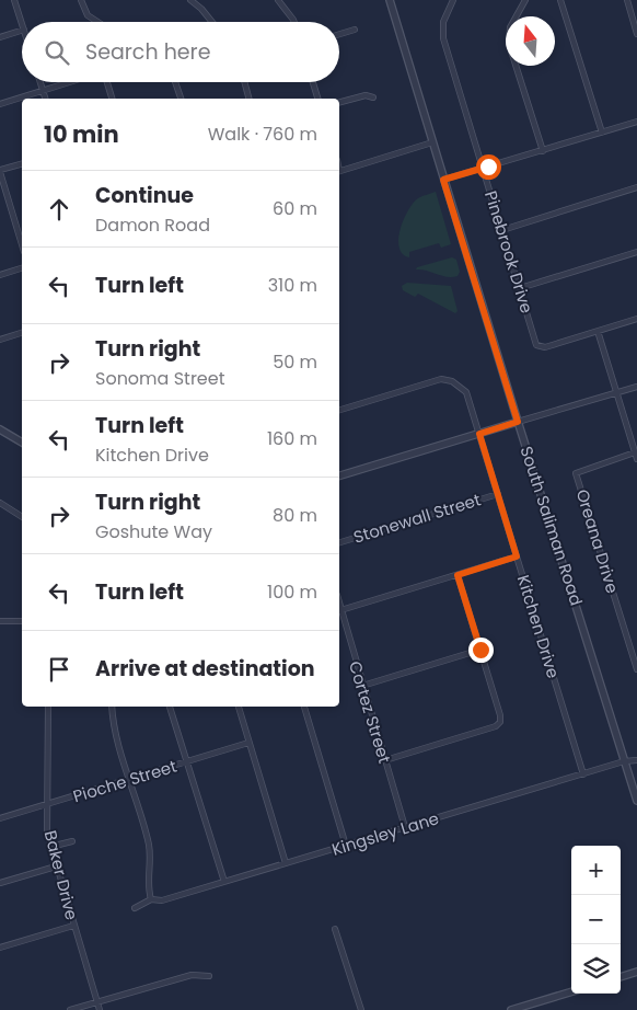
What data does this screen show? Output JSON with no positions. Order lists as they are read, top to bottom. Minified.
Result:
{"streets":{"street":["Pinebrook Drive","Stonewall Street","South Saliman Road","Oreana Drive","Kitchen Drive","Cortez Street","Pioche Street","Kingsley Lane","Baker Drive"]},"crossings":[["Stonewall Street","Kitchen Drive"],["South Saliman Road","Kingsley Lane"],["Kitchen Drive","Kingsley Lane"],["Cortez Street","Kingsley Lane"],["Pioche Street","Baker Drive"]],"north":"top","page":{"search":"Search here","heading":["10 min","Walk · 760 m"],"list":[["Continue","Damon Road","60 m"],["Turn left","310 m"],["Turn right","Sonoma Street","50 m"],["Turn left","Kitchen Drive","160 m"],["Turn right","Goshute Way","80 m"],["Turn left","100 m"],"Arrive at destination"],"map_buttons":["+","−"]}}
